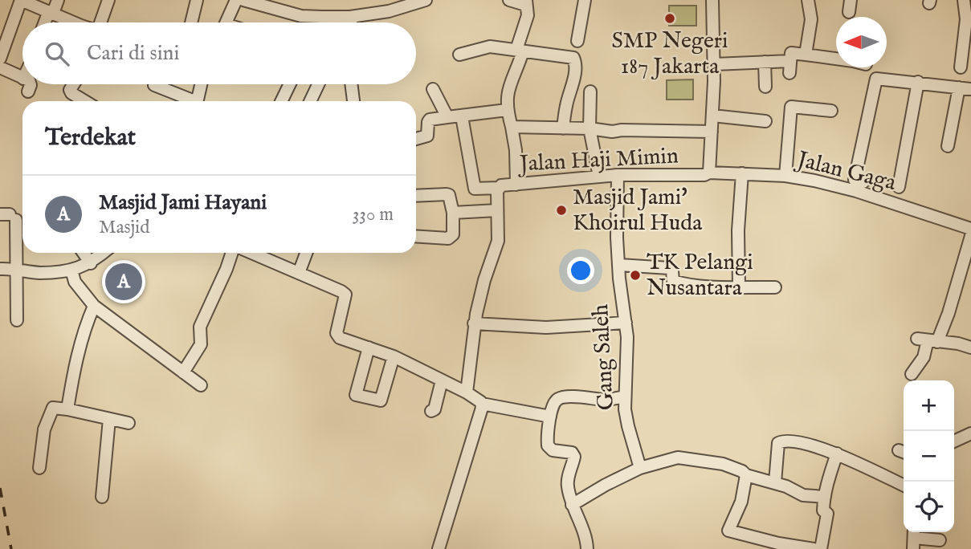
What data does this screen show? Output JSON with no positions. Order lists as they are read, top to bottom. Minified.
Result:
{"streets":{"street":["Jalan Haji Mimin","Jalan Gaga","Gang Saleh"]},"crossings":[["Jalan Haji Mimin","Jalan Gaga"],["Jalan Haji Mimin","Gang Saleh"]],"places":["SMP Negeri 187 Jakarta","Masjid Jami' Khoirul Huda","TK Pelangi Nusantara"],"north":"left","page":{"search":"Cari di sini","heading":"Terdekat","list":[{"mark":"A","name":"Masjid Jami Hayani","note":"Masjid","value":"330 m"}],"pins":"A","map_buttons":["+","−"]}}
